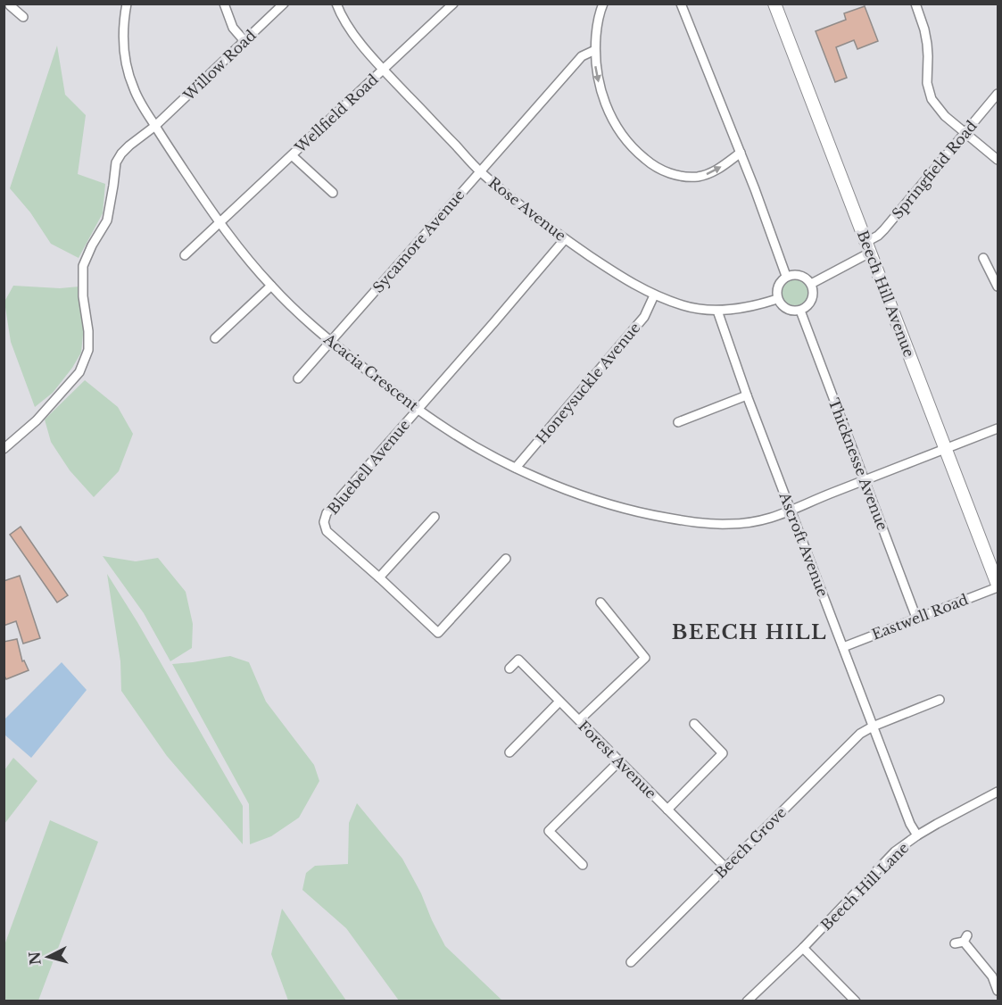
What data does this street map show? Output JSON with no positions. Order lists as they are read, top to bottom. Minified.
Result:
{"streets":{"street":["Willow Road","Wellfield Road","Springfield Road","Rose Avenue","Sycamore Avenue","Beech Hill Avenue","Acacia Crescent","Honeysuckle Avenue","Thicknesse Avenue","Bluebell Avenue","Ascroft Avenue","Eastwell Road","Forest Avenue","Beech Grove","Beech Hill Lane"]},"crossings":[["Willow Road","Acacia Crescent"],["Wellfield Road","Rose Avenue"],["Wellfield Road","Acacia Crescent"],["Springfield Road","Beech Hill Avenue"],["Rose Avenue","Sycamore Avenue"],["Rose Avenue","Honeysuckle Avenue"],["Rose Avenue","Thicknesse Avenue"],["Rose Avenue","Bluebell Avenue"],["Rose Avenue","Ascroft Avenue"],["Sycamore Avenue","Acacia Crescent"],["Beech Hill Avenue","Acacia Crescent"],["Beech Hill Avenue","Eastwell Road"],["Acacia Crescent","Honeysuckle Avenue"],["Acacia Crescent","Thicknesse Avenue"],["Acacia Crescent","Bluebell Avenue"],["Acacia Crescent","Ascroft Avenue"],["Thicknesse Avenue","Eastwell Road"],["Ascroft Avenue","Eastwell Road"],["Ascroft Avenue","Beech Grove"],["Ascroft Avenue","Beech Hill Lane"],["Forest Avenue","Beech Grove"]],"districts":["BEECH HILL"],"north":"left"}
